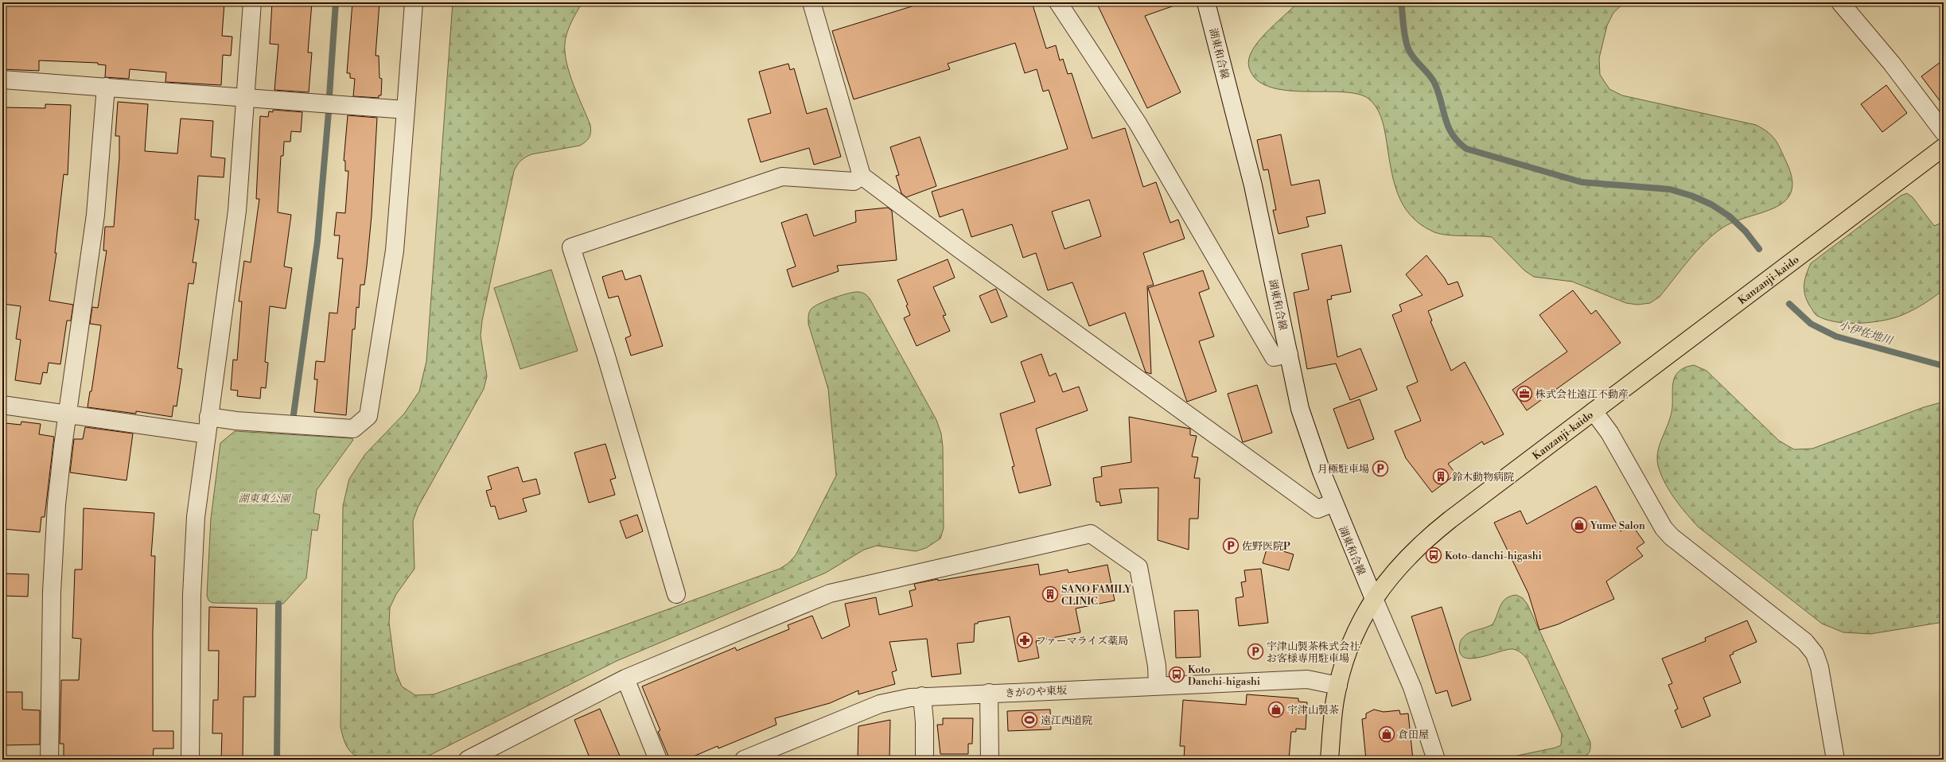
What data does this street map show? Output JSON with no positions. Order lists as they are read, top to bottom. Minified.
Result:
{"streets":{"main road":["Kanzanji-kaido"],"street":["湖東和合線","きがのや東坂"]},"crossings":[["湖東和合線","Kanzanji-kaido"],["Kanzanji-kaido","きがのや東坂"]],"water":["小伊佐地川"],"parks":["湖東東公園"],"places":{"office":["株式会社遠江不動産"],"parking":["月極駐車場","佐野医院P","宇津山製茶株式会社 お客様専用駐車場"],"building":["鈴木動物病院","SANO FAMILY CLINIC"],"shop":["Yume Salon","宇津山製茶","倉田屋"],"bus stop":["Koto-danchi-higashi","Koto Danchi-higashi"],"pharmacy":["ファーマライズ薬局"],"sports":["遠江西道院"]}}
